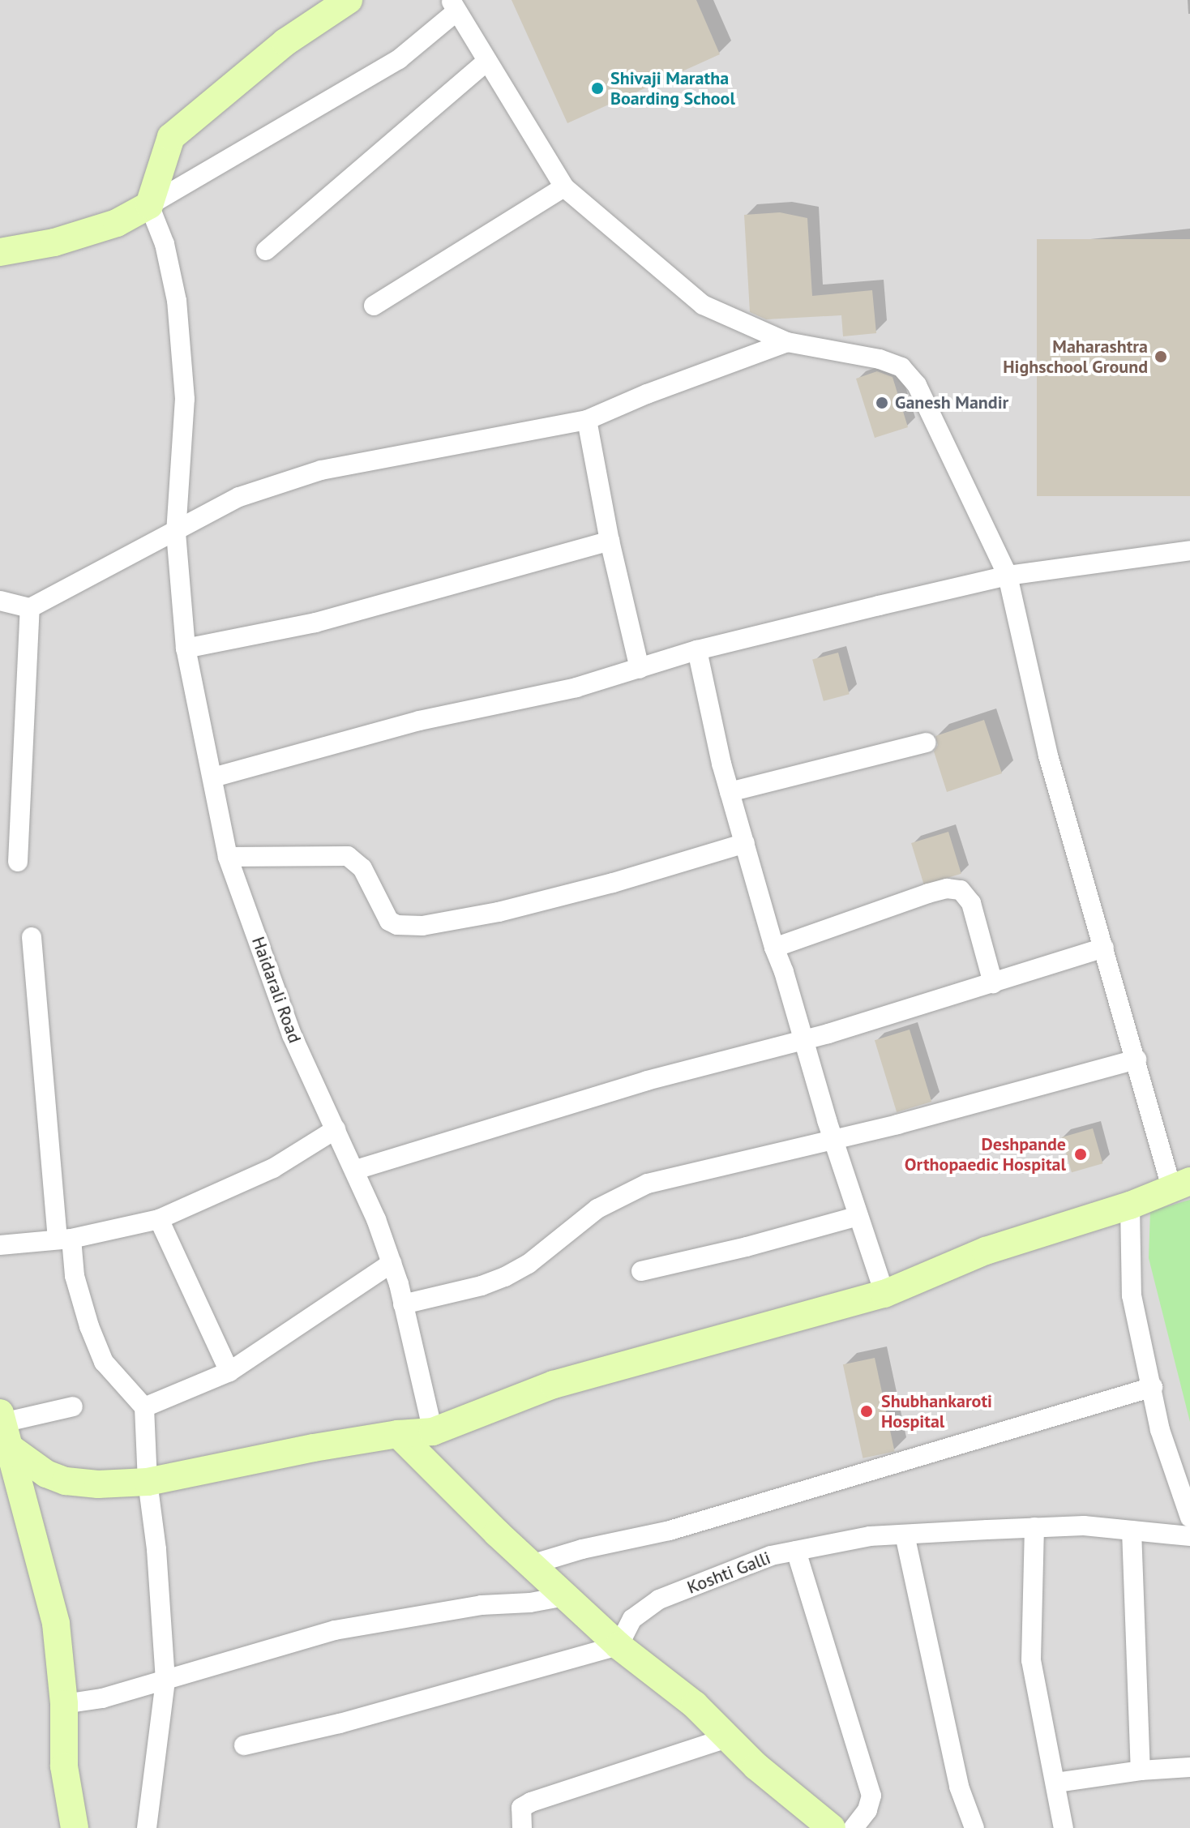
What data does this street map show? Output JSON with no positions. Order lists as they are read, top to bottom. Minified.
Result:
{"streets":{"street":["Haidarali Road","Koshti Galli"]},"places":["Shivaji Maratha Boarding School","Maharashtra Highschool Ground","Ganesh Mandir","Deshpande Orthopaedic Hospital","Shubhankaroti Hospital"]}
